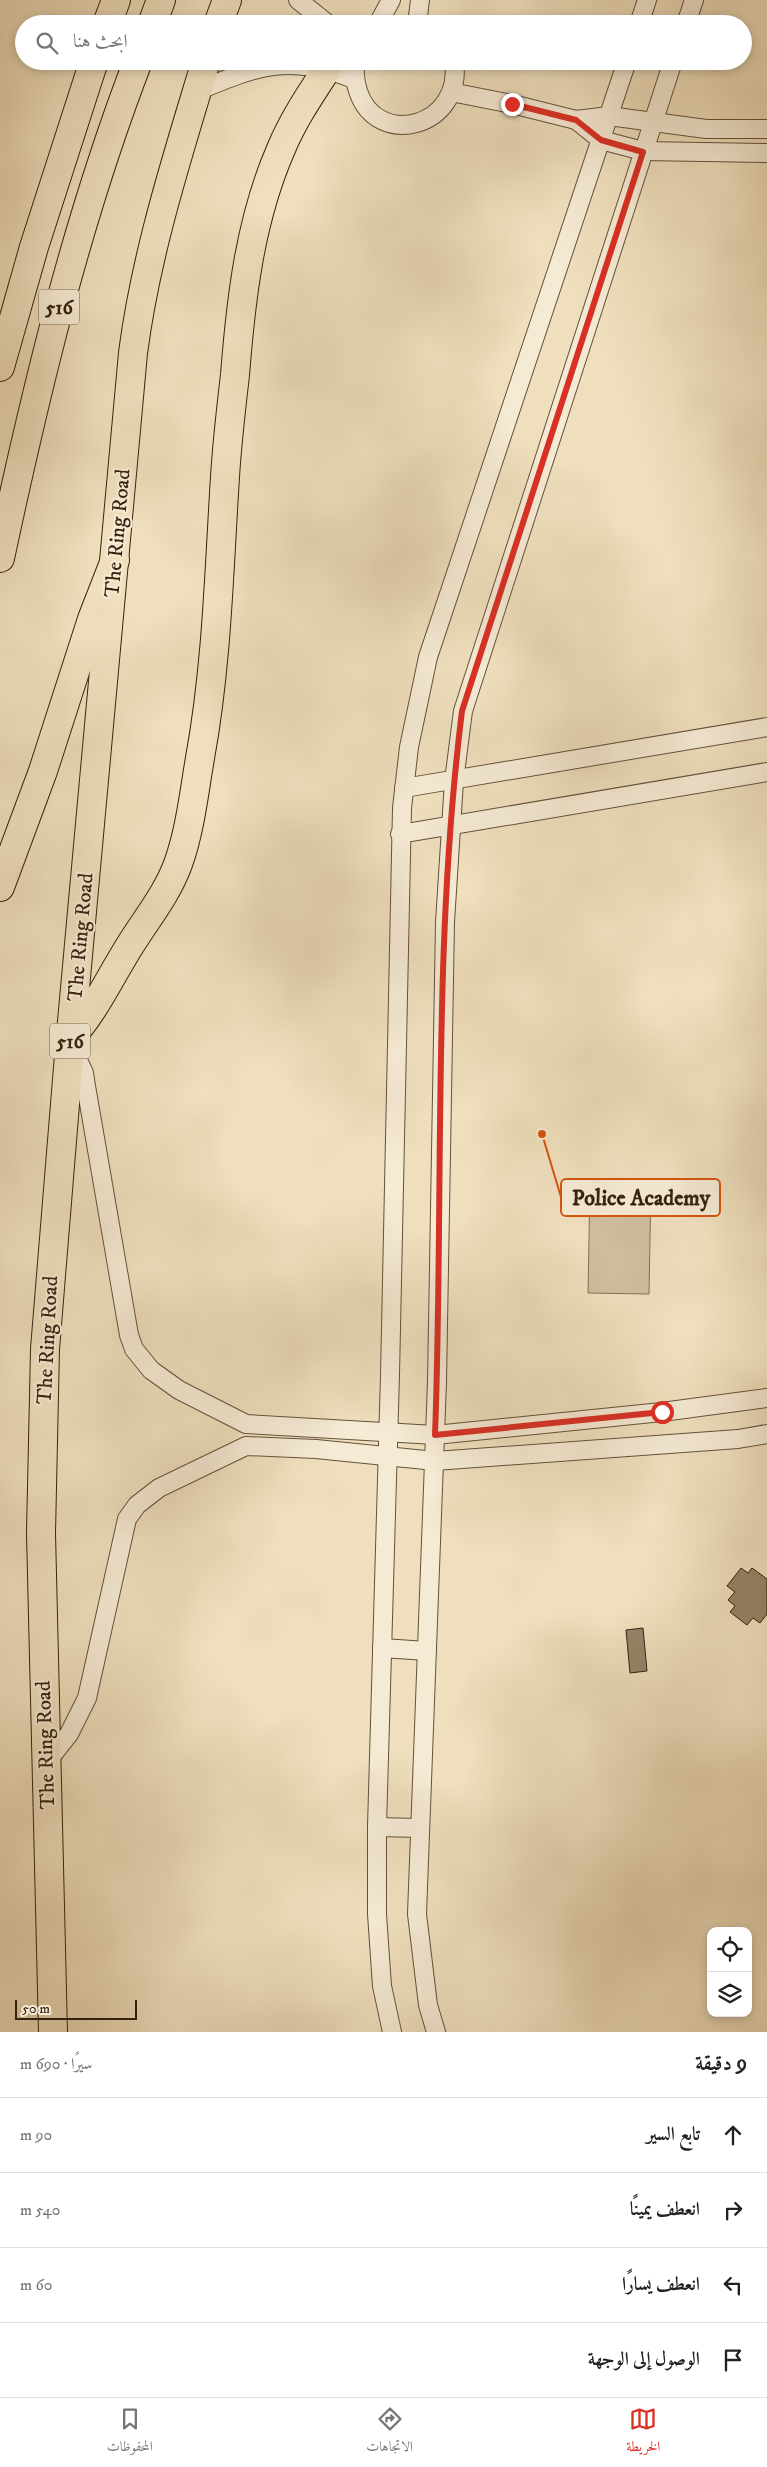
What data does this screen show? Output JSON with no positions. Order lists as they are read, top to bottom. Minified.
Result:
{"streets":{"highway":["516","The Ring Road"]},"crossings":[["516","The Ring Road"]],"places":["Police Academy"],"scale_bar":"50 m","page":{"search":"ابحث هنا","scale":"50 m","heading":["9 دقيقة","سيرًا · 690 m"],"list":[["تابع السير","90 m"],["انعطف يمينًا","540 m"],["انعطف يسارًا","60 m"],"الوصول إلى الوجهة"],"nav":["الخريطة","الاتجاهات","المحفوظات"]}}
